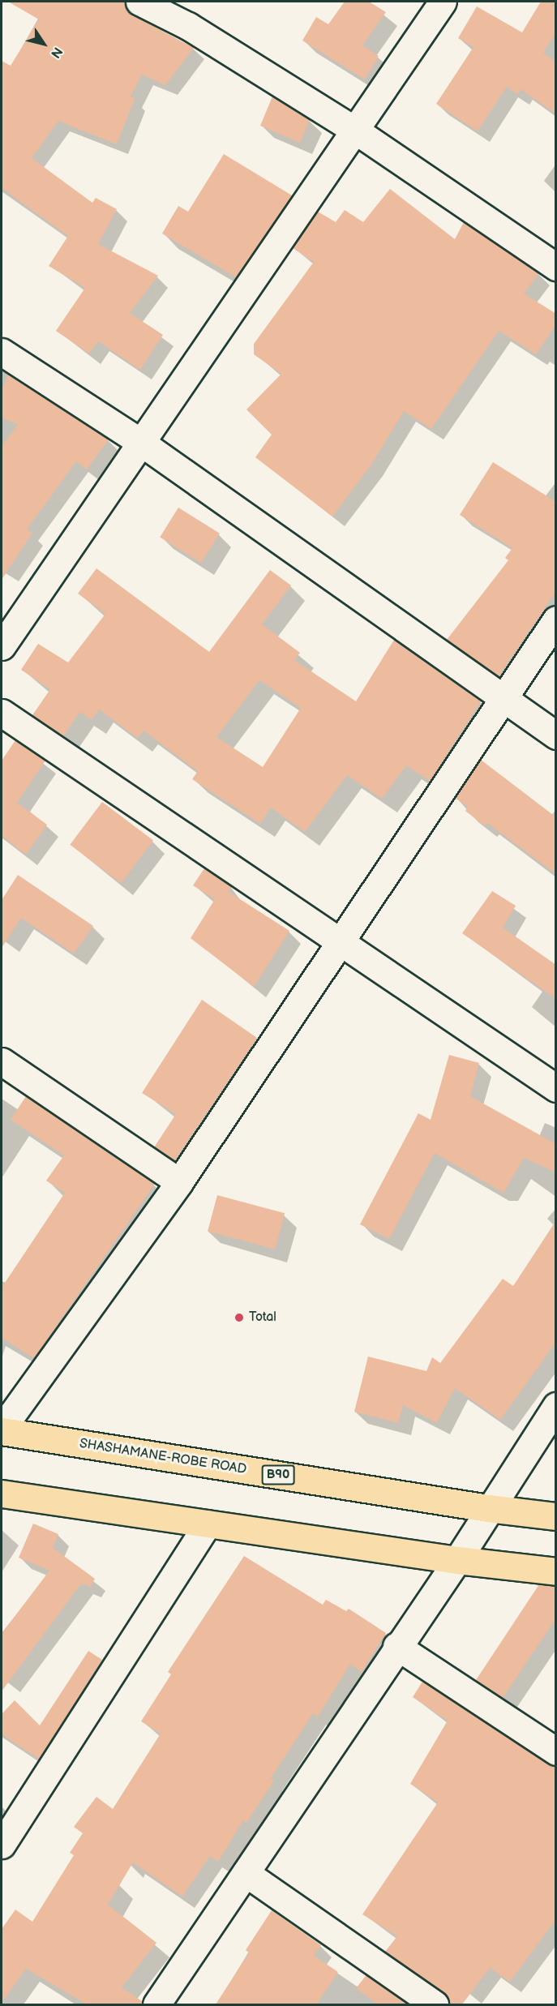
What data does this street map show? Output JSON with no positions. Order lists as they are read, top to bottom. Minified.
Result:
{"streets":{"main road":["SHASHAMANE-ROBE ROAD","B90"]},"places":["Total"],"north":"bottom right"}
